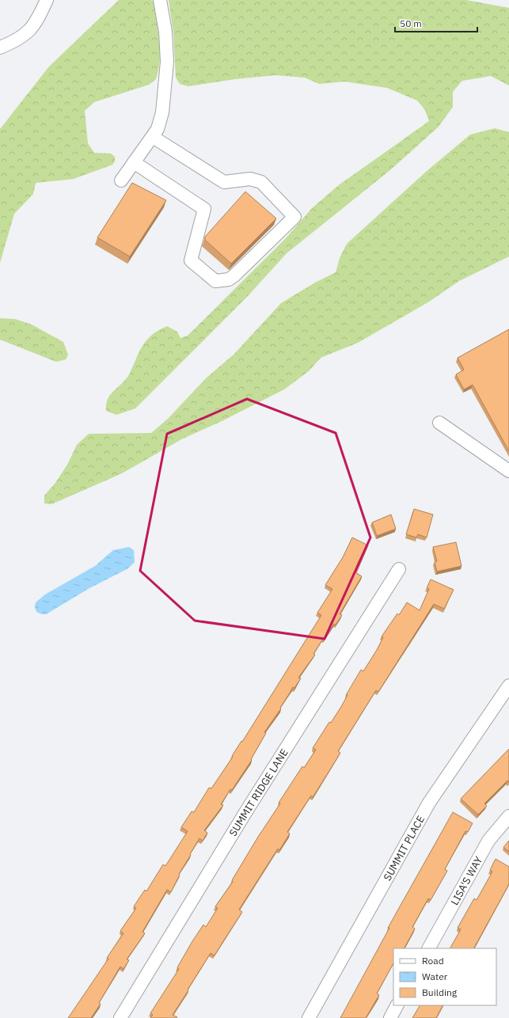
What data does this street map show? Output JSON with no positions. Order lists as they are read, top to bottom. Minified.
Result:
{"streets":{"street":["SUMMIT RIDGE LANE","SUMMIT PLACE","LISA'S WAY"]},"legend":["Road","Water","Building"],"scale_bar":"50 m"}
